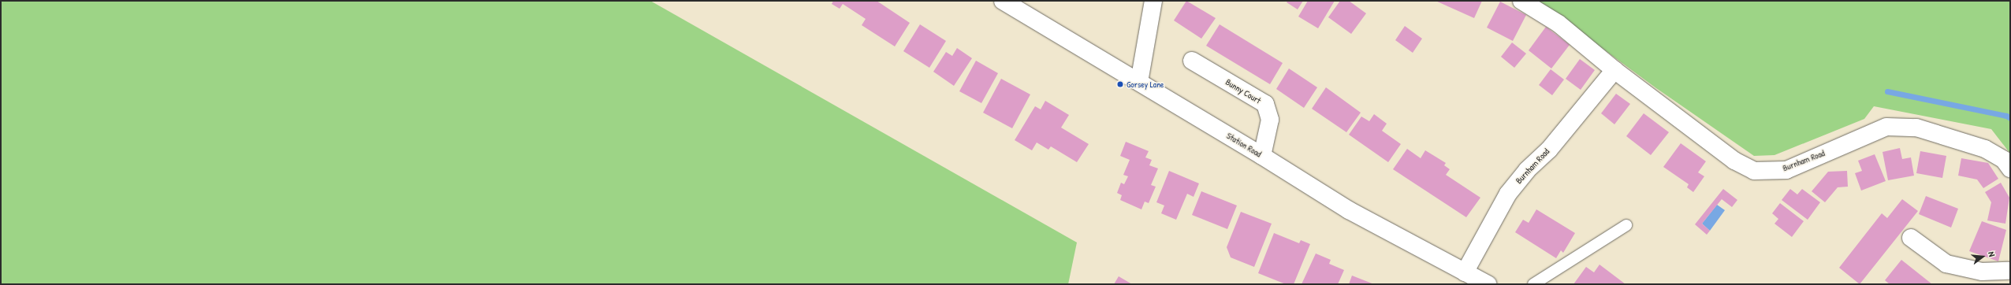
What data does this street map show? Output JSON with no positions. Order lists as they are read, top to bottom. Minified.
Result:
{"streets":{"street":["Bunny Court","Station Road","Burnham Road"]},"crossings":[["Bunny Court","Station Road"],["Station Road","Burnham Road"]],"places":["Gorsey Lane"],"north":"right"}
